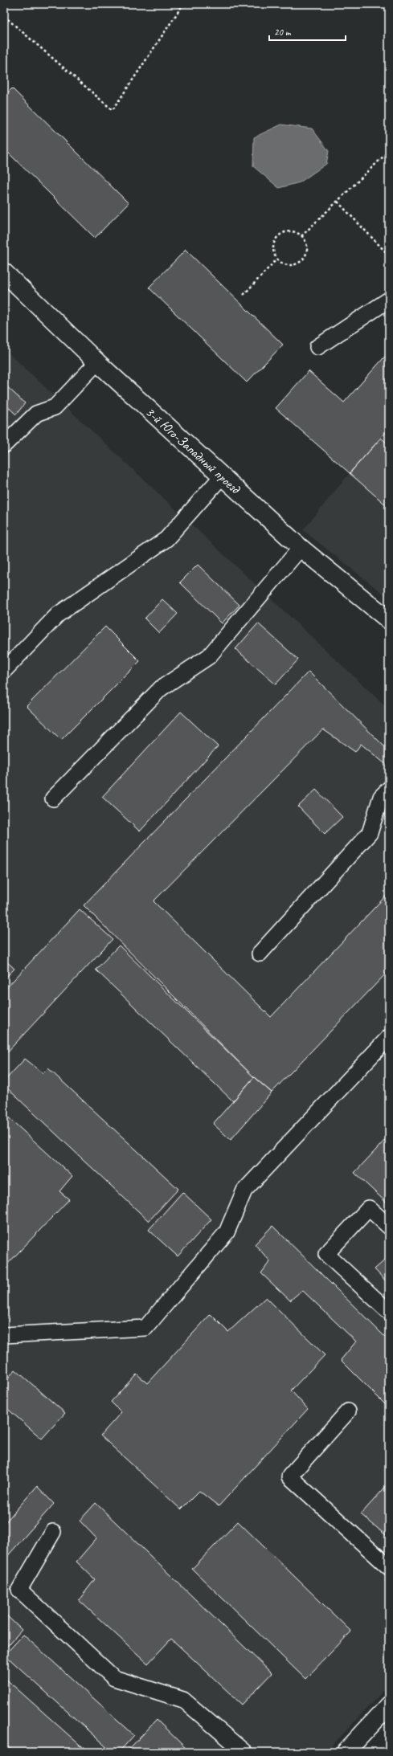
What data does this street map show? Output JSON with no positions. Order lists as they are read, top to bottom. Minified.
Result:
{"streets":{"street":["3-й Юго-Западный проезд"]},"scale_bar":"20 m"}
